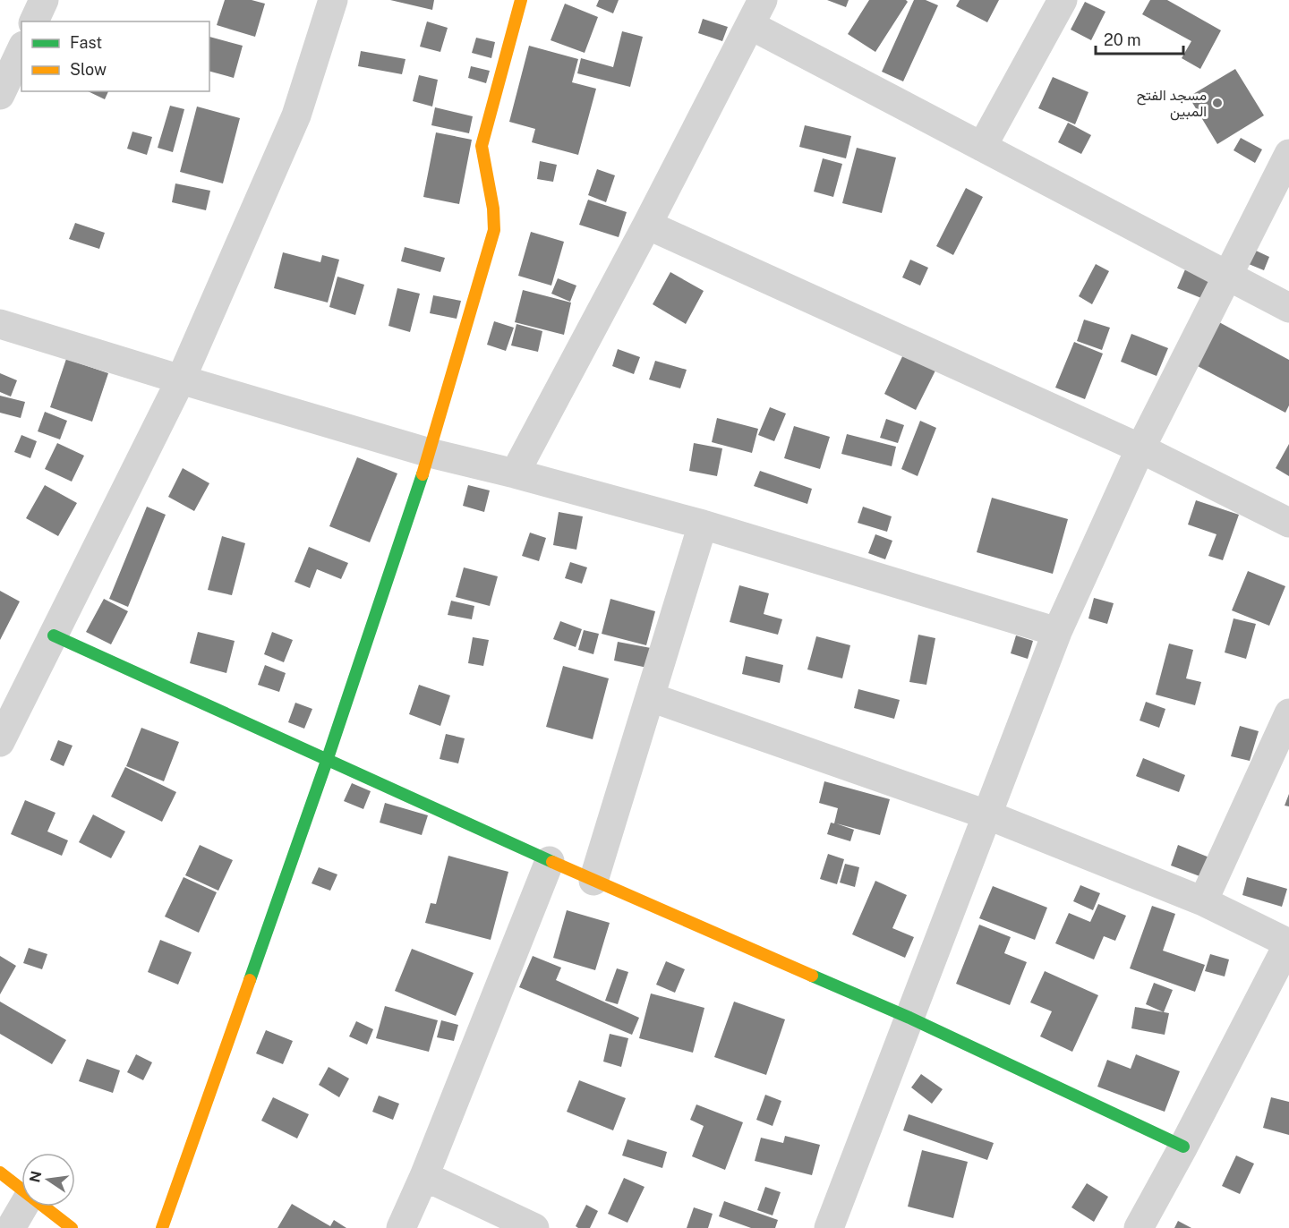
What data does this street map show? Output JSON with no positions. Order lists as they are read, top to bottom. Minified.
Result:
{"places":["مسجد الفتح المبين"],"legend":["Fast","Slow"],"scale_bar":"20 m","north":"left"}
